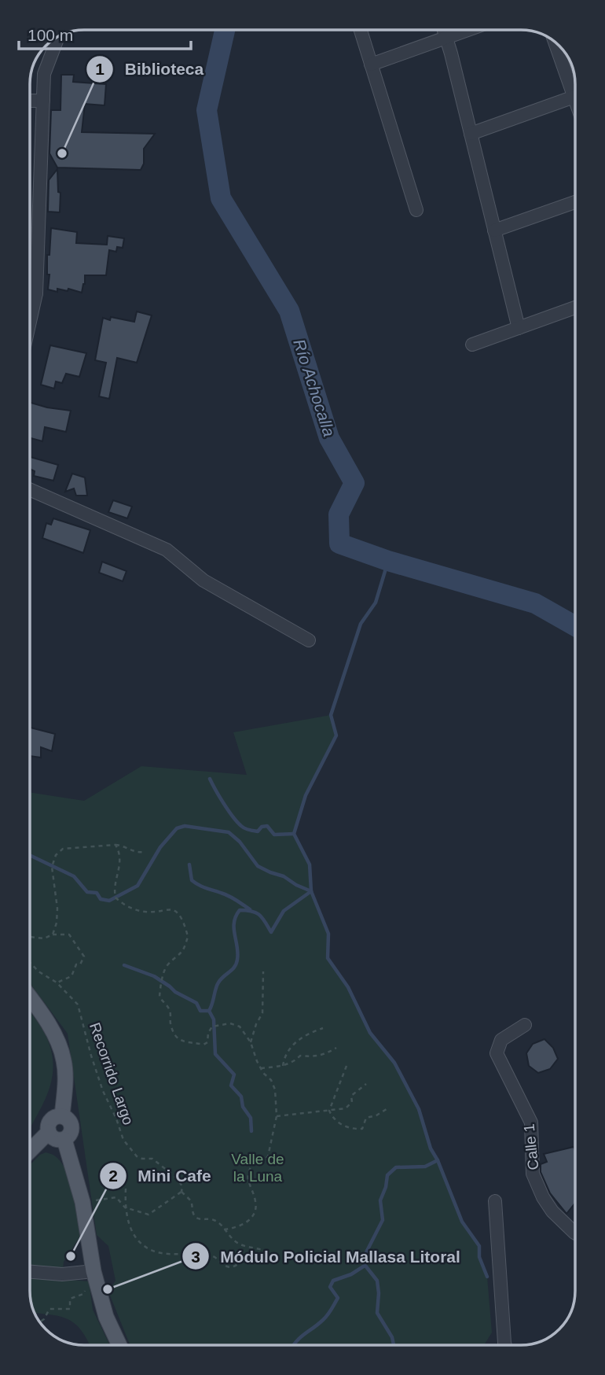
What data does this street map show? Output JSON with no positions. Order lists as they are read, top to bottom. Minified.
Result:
{"streets":{"street":["Calle 1"],"path":["Recorrido Largo"]},"water":["Río Achocalla"],"parks":["Valle de la Luna"],"places":["Biblioteca","Mini Cafe","Módulo Policial Mallasa Litoral"],"scale_bar":"100 m"}
